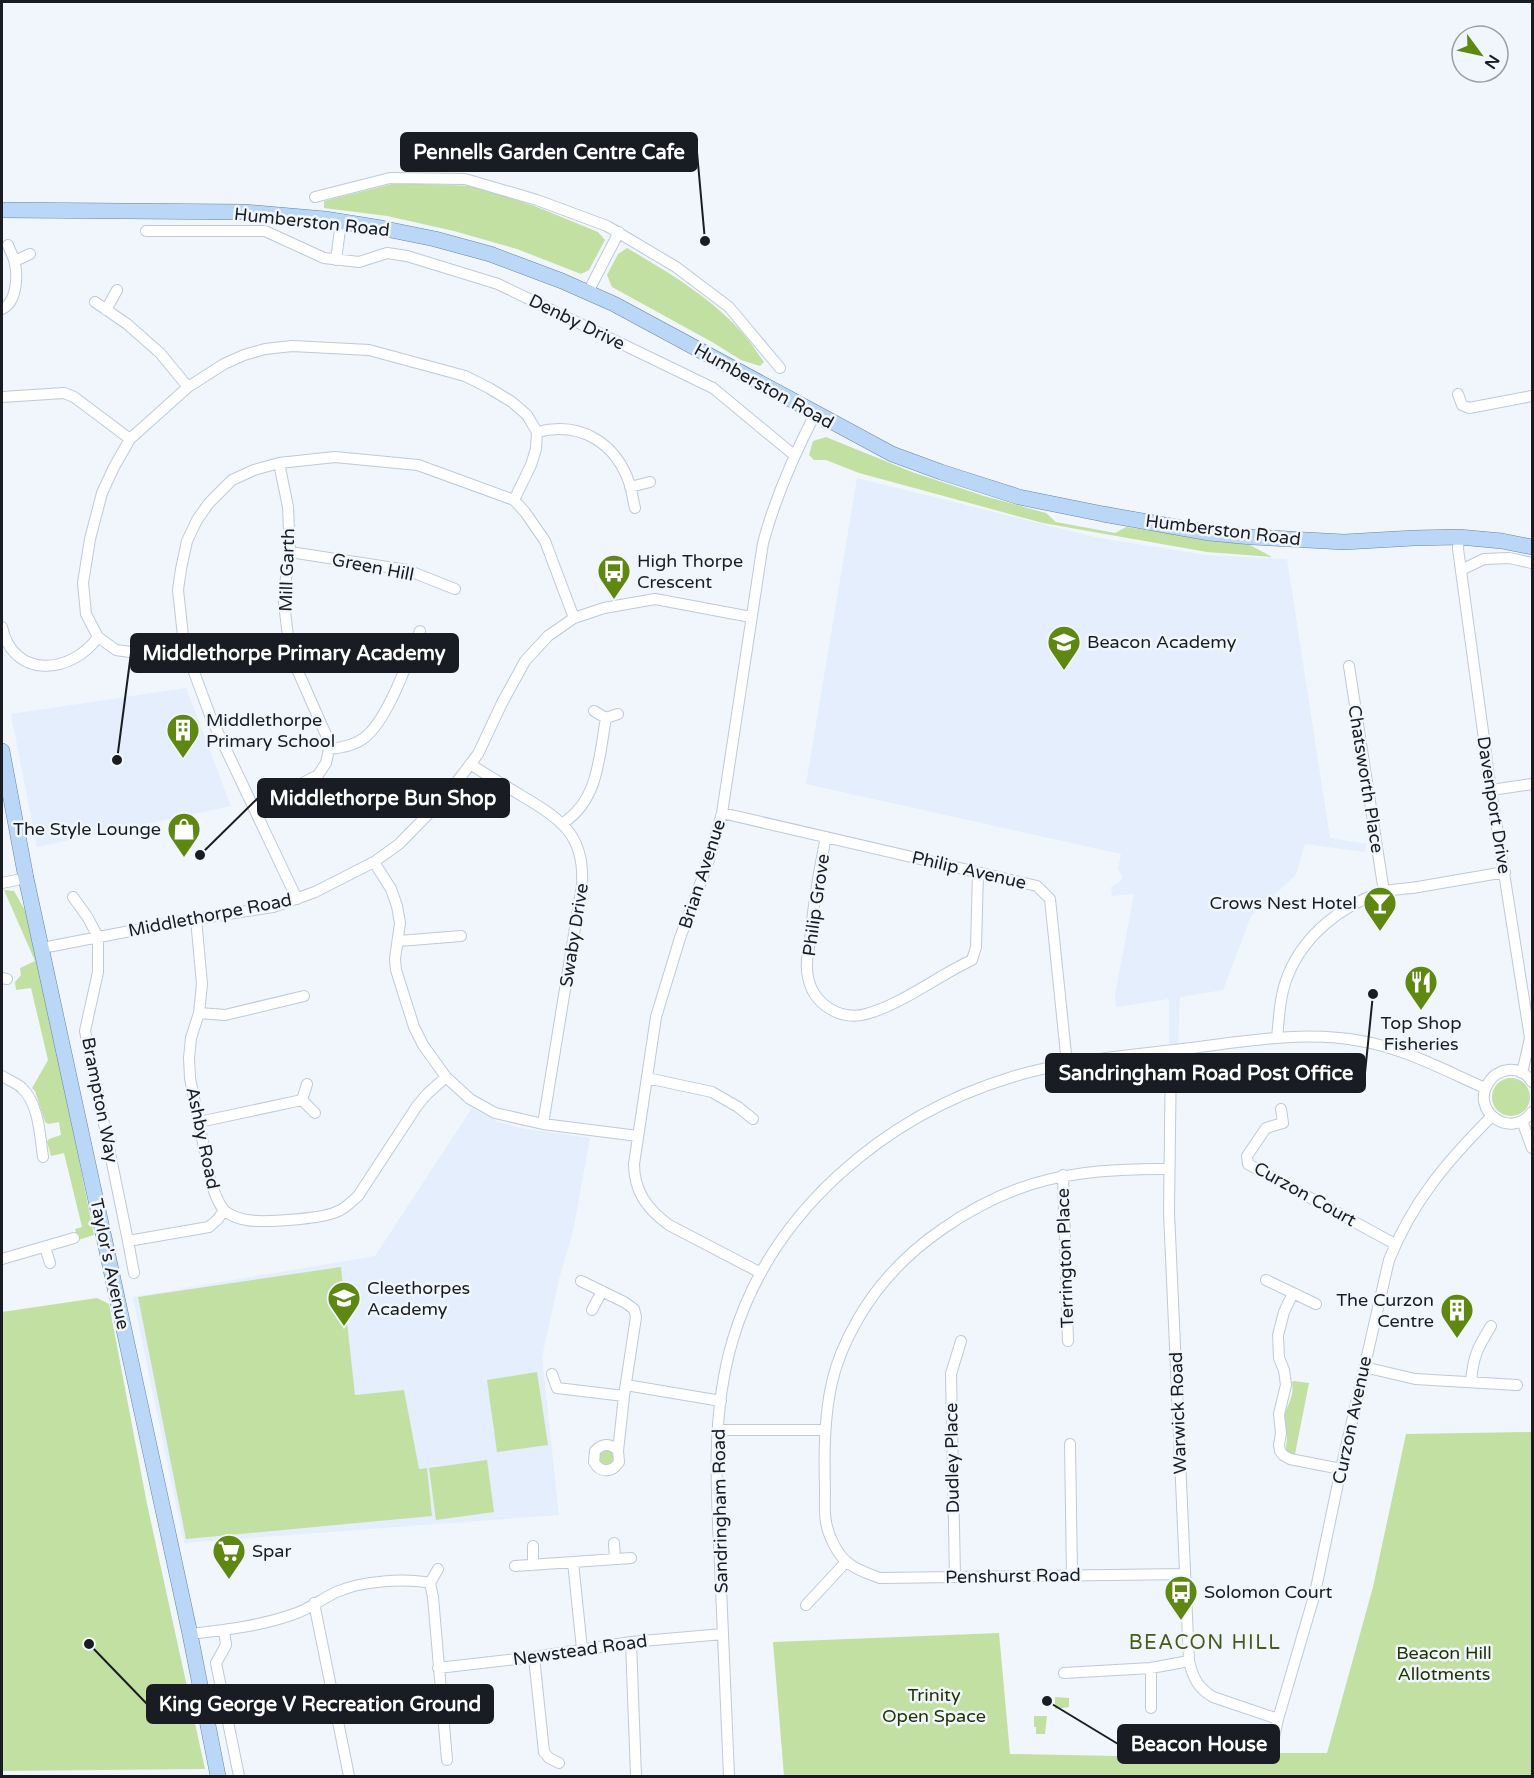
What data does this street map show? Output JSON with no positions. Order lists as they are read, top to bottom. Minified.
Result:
{"streets":{"main road":["Humberston Road","Taylor's Avenue"],"street":["Denby Drive","Green Hill","Mill Garth","Chatsworth Place","Davenport Drive","Philip Avenue","Brian Avenue","Philip Grove","Middlethorpe Road","Swaby Drive","Brampton Way","Ashby Road","Curzon Court","Terrington Place","Warwick Road","Curzon Avenue","Dudley Place","Sandringham Road","Penshurst Road","Newstead Road"]},"crossings":[["Humberston Road","Davenport Drive"],["Humberston Road","Brian Avenue"],["Denby Drive","Brian Avenue"],["Green Hill","Mill Garth"],["Philip Avenue","Brian Avenue"],["Philip Avenue","Philip Grove"],["Philip Avenue","Sandringham Road"],["Brian Avenue","Middlethorpe Road"],["Brian Avenue","Sandringham Road"],["Middlethorpe Road","Swaby Drive"],["Middlethorpe Road","Brampton Way"],["Middlethorpe Road","Ashby Road"],["Middlethorpe Road","Taylor's Avenue"],["Curzon Court","Curzon Avenue"],["Warwick Road","Curzon Avenue"],["Warwick Road","Sandringham Road"],["Warwick Road","Penshurst Road"],["Dudley Place","Penshurst Road"],["Sandringham Road","Newstead Road"]],"districts":["BEACON HILL"],"parks":["Beacon Hill Allotments","Trinity Open Space"],"places":{"other":["Pennells Garden Centre Cafe","Middlethorpe Primary Academy","Middlethorpe Bun Shop","Sandringham Road Post Office","King George V Recreation Ground","Beacon House"],"bus stop":["High Thorpe Crescent","Solomon Court"],"school or university":["Beacon Academy","Cleethorpes Academy"],"building":["Middlethorpe Primary School","The Curzon Centre"],"shop":["The Style Lounge"],"bar":["Crows Nest Hotel"],"restaurant":["Top Shop Fisheries"],"supermarket":["Spar"]},"north":"bottom right"}
